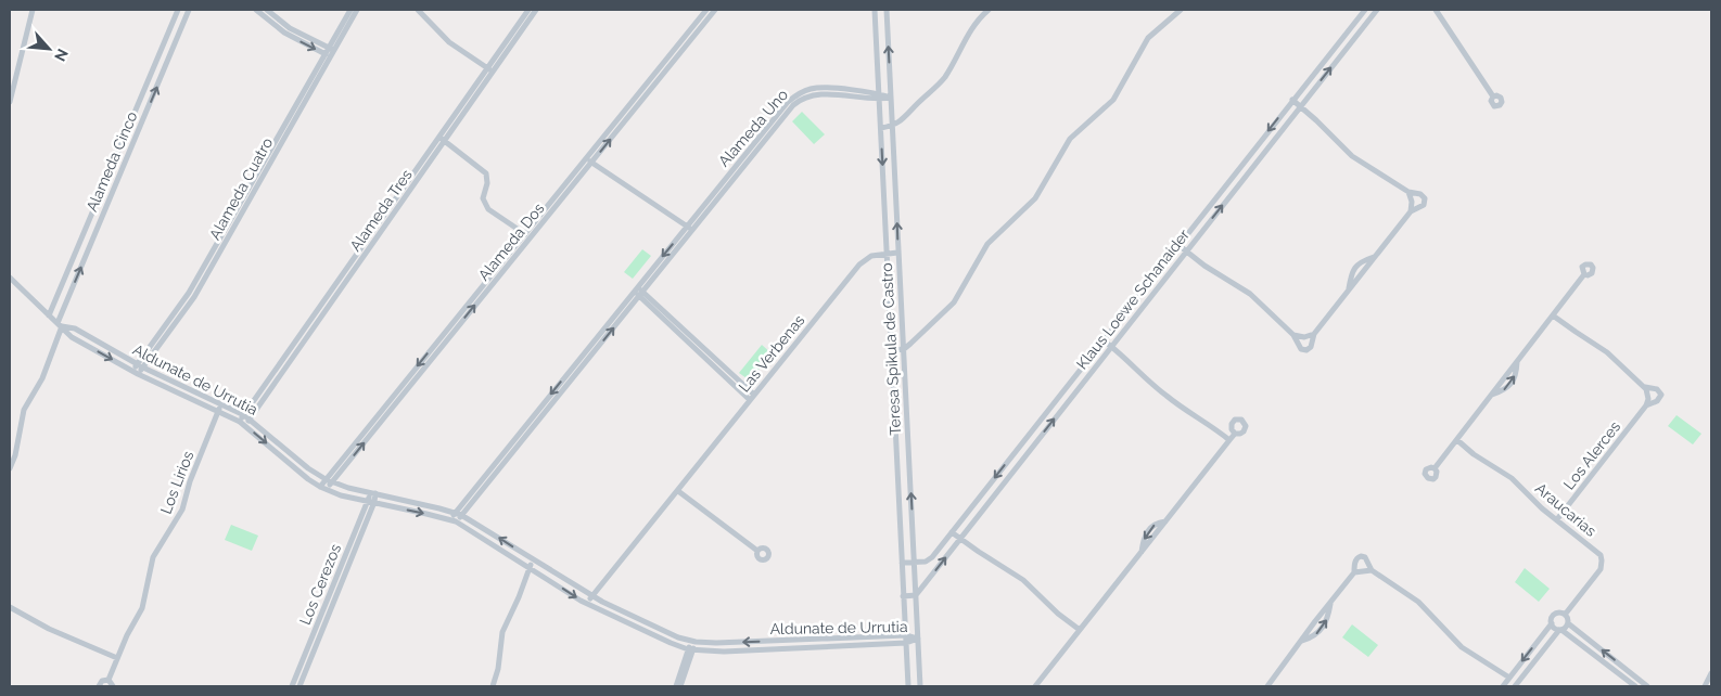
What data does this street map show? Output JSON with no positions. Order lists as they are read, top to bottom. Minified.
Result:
{"streets":{"street":["Alameda Uno","Alameda Cinco","Alameda Cuatro","Alameda Tres","Alameda Dos","Klaus Loewe Schanaider","Teresa Spikula de Castro","Las Verbenas","Aldunate de Urrutia","Los Alerces","Los Lirios","Araucarias","Los Cerezos"]},"crossings":[["Alameda Uno","Teresa Spikula de Castro"],["Alameda Uno","Aldunate de Urrutia"],["Alameda Cinco","Aldunate de Urrutia"],["Alameda Cuatro","Aldunate de Urrutia"],["Alameda Tres","Aldunate de Urrutia"],["Alameda Dos","Aldunate de Urrutia"],["Klaus Loewe Schanaider","Teresa Spikula de Castro"],["Teresa Spikula de Castro","Las Verbenas"],["Teresa Spikula de Castro","Aldunate de Urrutia"],["Las Verbenas","Aldunate de Urrutia"],["Aldunate de Urrutia","Los Lirios"],["Aldunate de Urrutia","Los Cerezos"],["Los Alerces","Araucarias"]],"north":"bottom right"}
